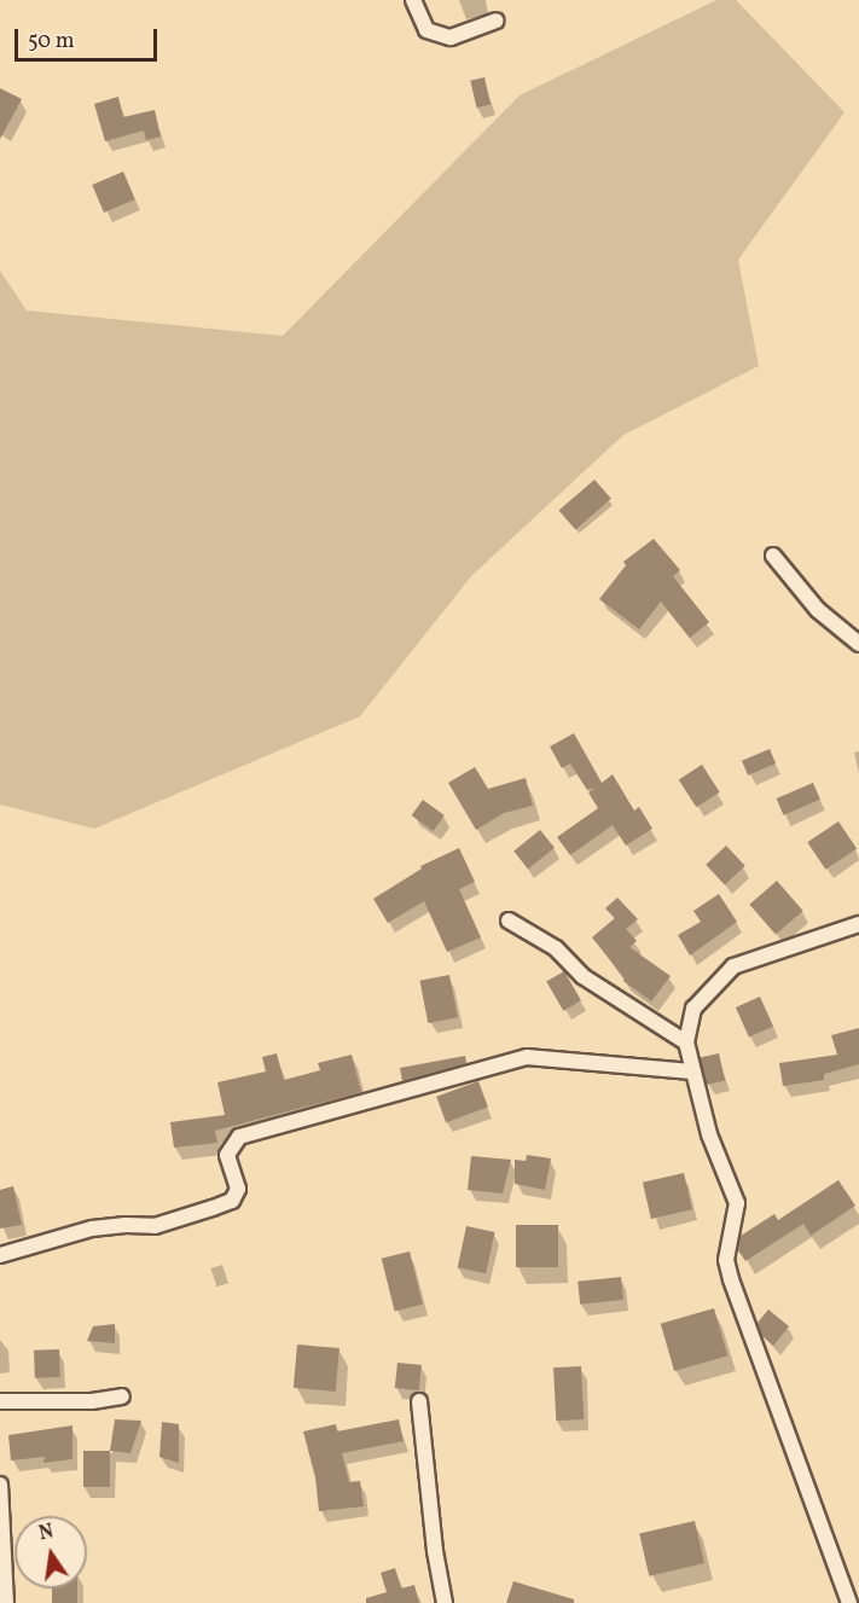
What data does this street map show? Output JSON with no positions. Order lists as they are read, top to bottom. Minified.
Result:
{"scale_bar":"50 m","north":"top"}
